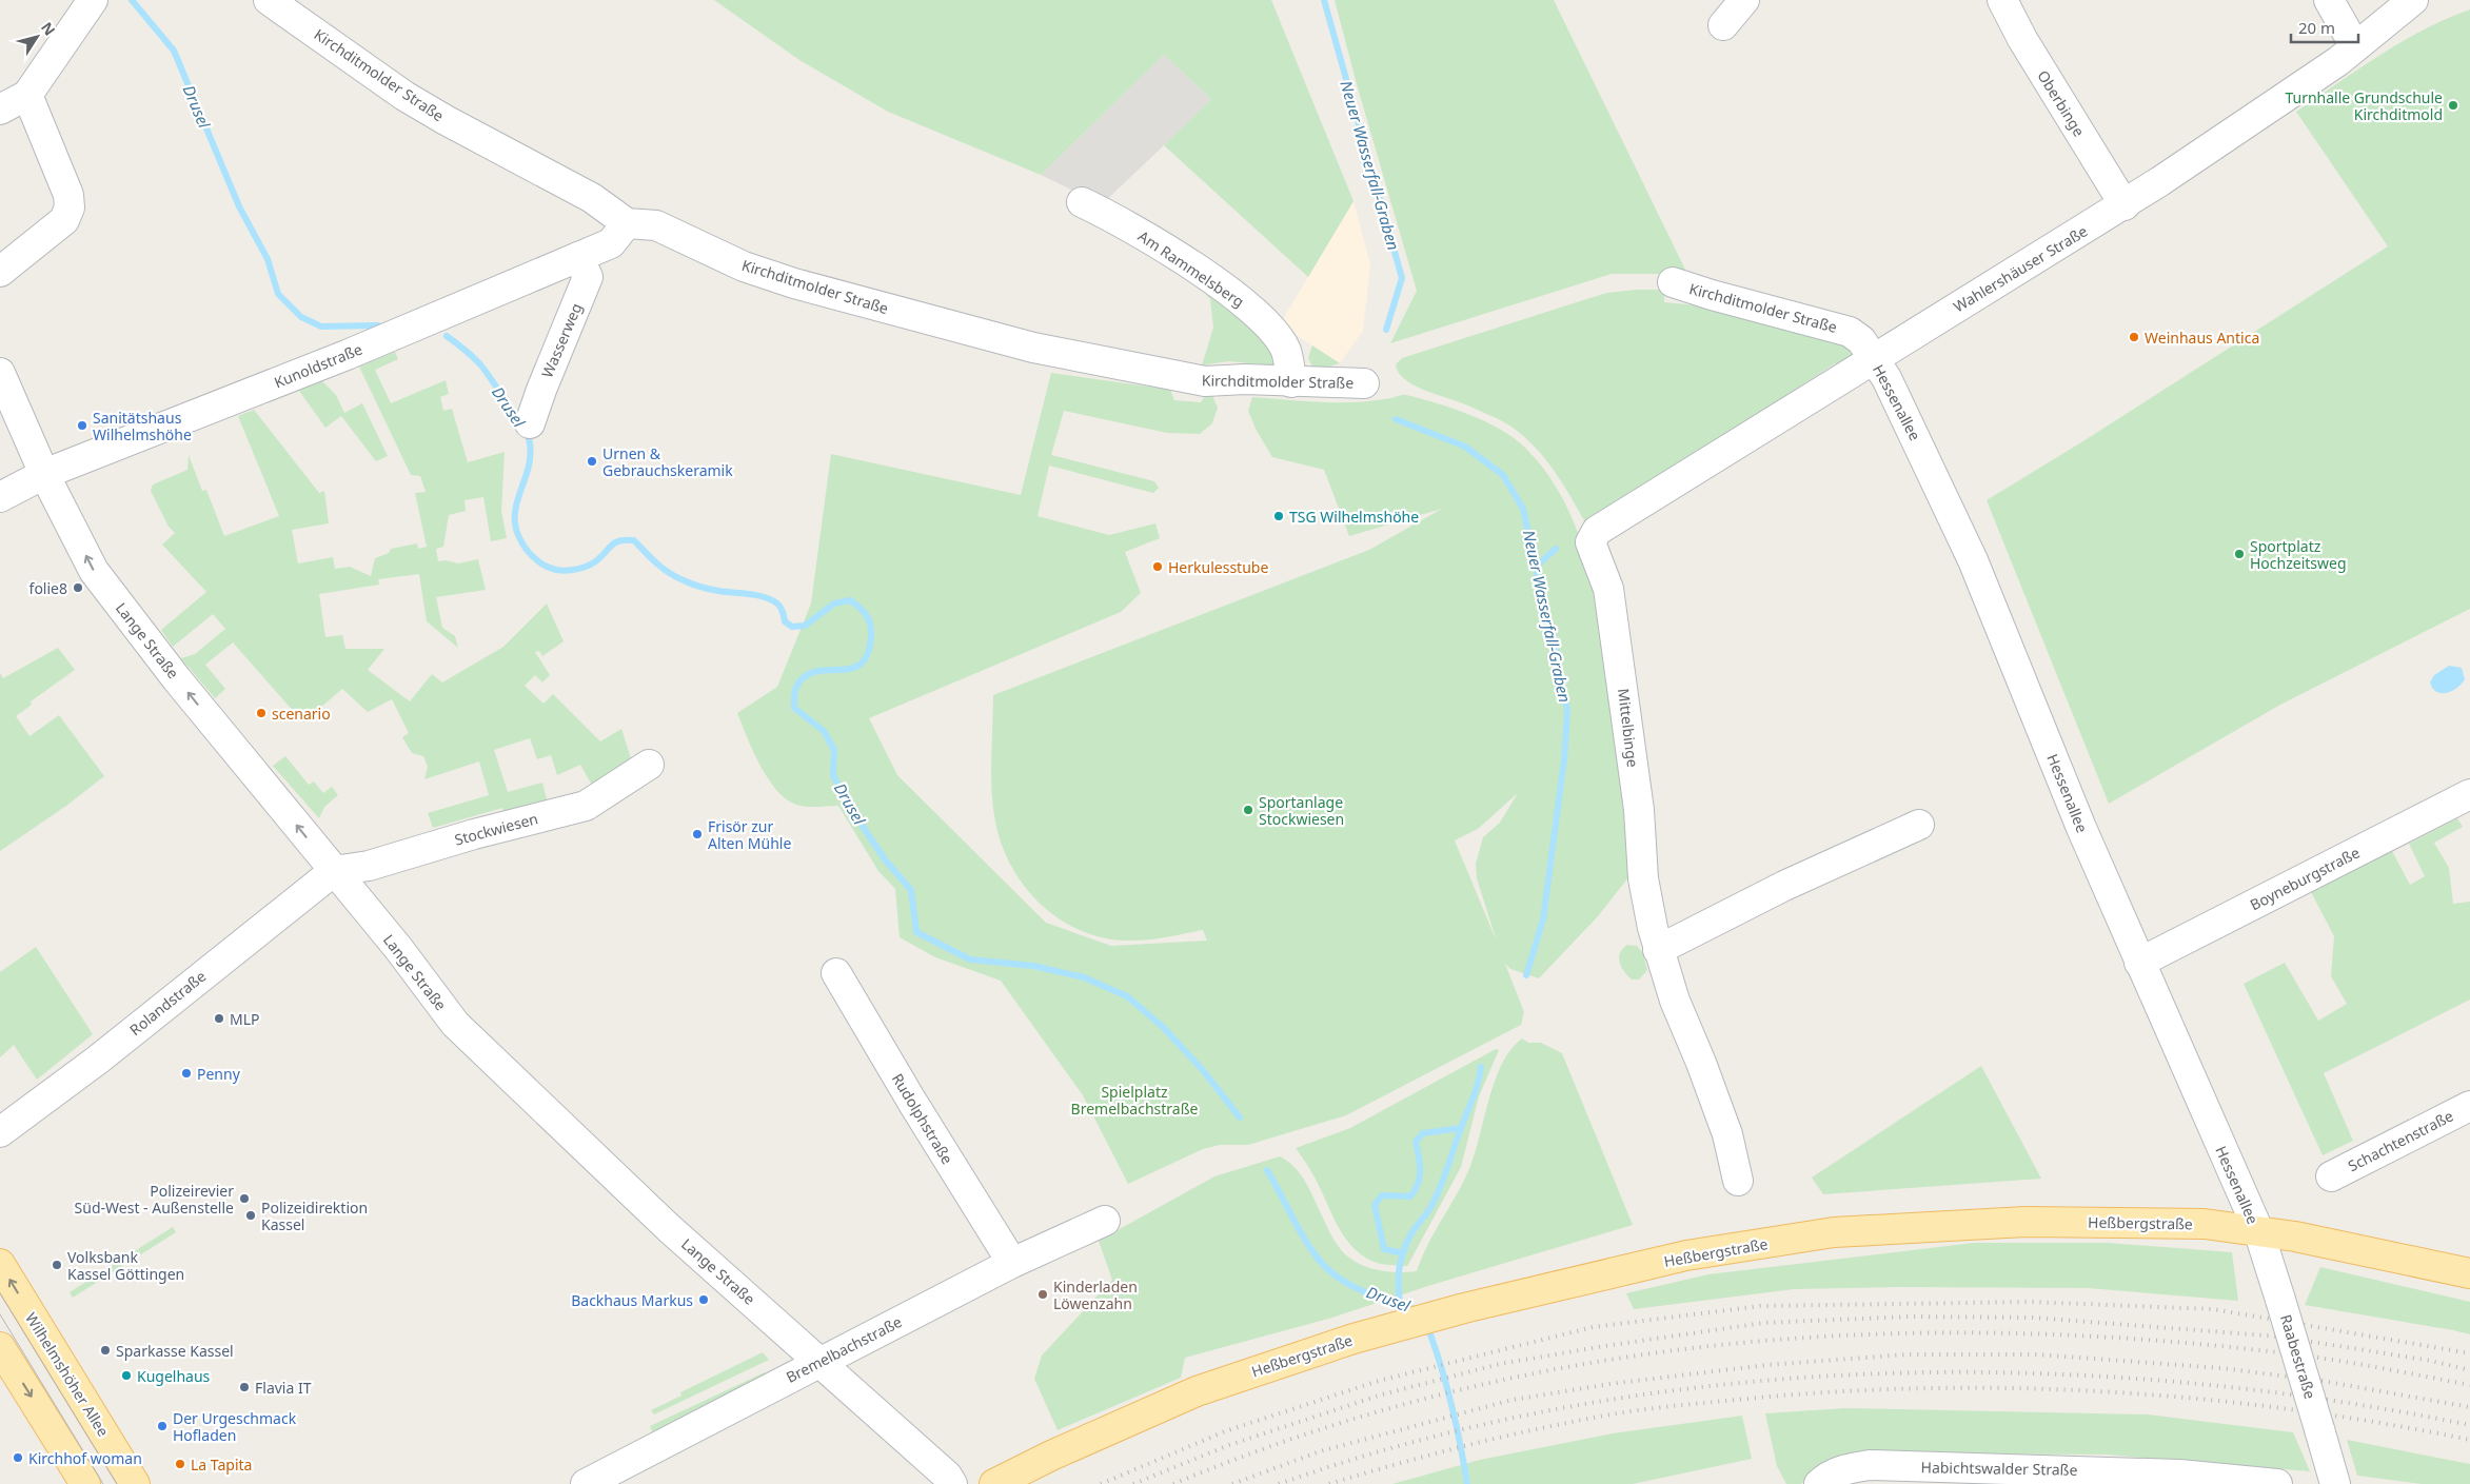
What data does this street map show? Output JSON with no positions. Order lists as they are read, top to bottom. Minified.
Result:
{"streets":{"main road":["Heßbergstraße","Wilhelmshöher Allee"],"street":["Kirchditmolder Straße","Oberbinge","Am Rammelsberg","Wahlershäuser Straße","Wasserweg","Kunoldstraße","Hessenallee","Lange Straße","Mittelbinge","Stockwiesen","Boyneburgstraße","Rolandstraße","Rudolphstraße","Schachtenstraße","Bremelbachstraße","Raabestraße","Habichtswalder Straße"]},"crossings":[["Kirchditmolder Straße","Am Rammelsberg"],["Kirchditmolder Straße","Wahlershäuser Straße"],["Kirchditmolder Straße","Kunoldstraße"],["Kirchditmolder Straße","Hessenallee"],["Oberbinge","Wahlershäuser Straße"],["Wahlershäuser Straße","Hessenallee"],["Wahlershäuser Straße","Mittelbinge"],["Wasserweg","Kunoldstraße"],["Kunoldstraße","Lange Straße"],["Hessenallee","Boyneburgstraße"],["Hessenallee","Heßbergstraße"],["Hessenallee","Raabestraße"],["Lange Straße","Stockwiesen"],["Lange Straße","Rolandstraße"],["Lange Straße","Bremelbachstraße"],["Stockwiesen","Rolandstraße"],["Rudolphstraße","Bremelbachstraße"],["Heßbergstraße","Raabestraße"]],"water":["Drusel","Neuer Wasserfall-Graben"],"parks":["Spielplatz Bremelbachstraße"],"places":["Turnhalle Grundschule Kirchditmold","Weinhaus Antica","Sanitätshaus Wilhelmshöhe","Urnen & Gebrauchskeramik","TSG Wilhelmshöhe","Sportplatz Hochzeitsweg","Herkulesstube","folie8","scenario","Sportanlage Stockwiesen","Frisör zur Alten Mühle","MLP","Penny","Polizeirevier Süd-West - Außenstelle","Polizeidirektion Kassel","Volksbank Kassel Göttingen","Kinderladen Löwenzahn","Backhaus Markus","Sparkasse Kassel","Kugelhaus","Flavia IT","Der Urgeschmack Hofladen","Kirchhof woman","La Tapita"],"scale_bar":"20 m","north":"top right"}
